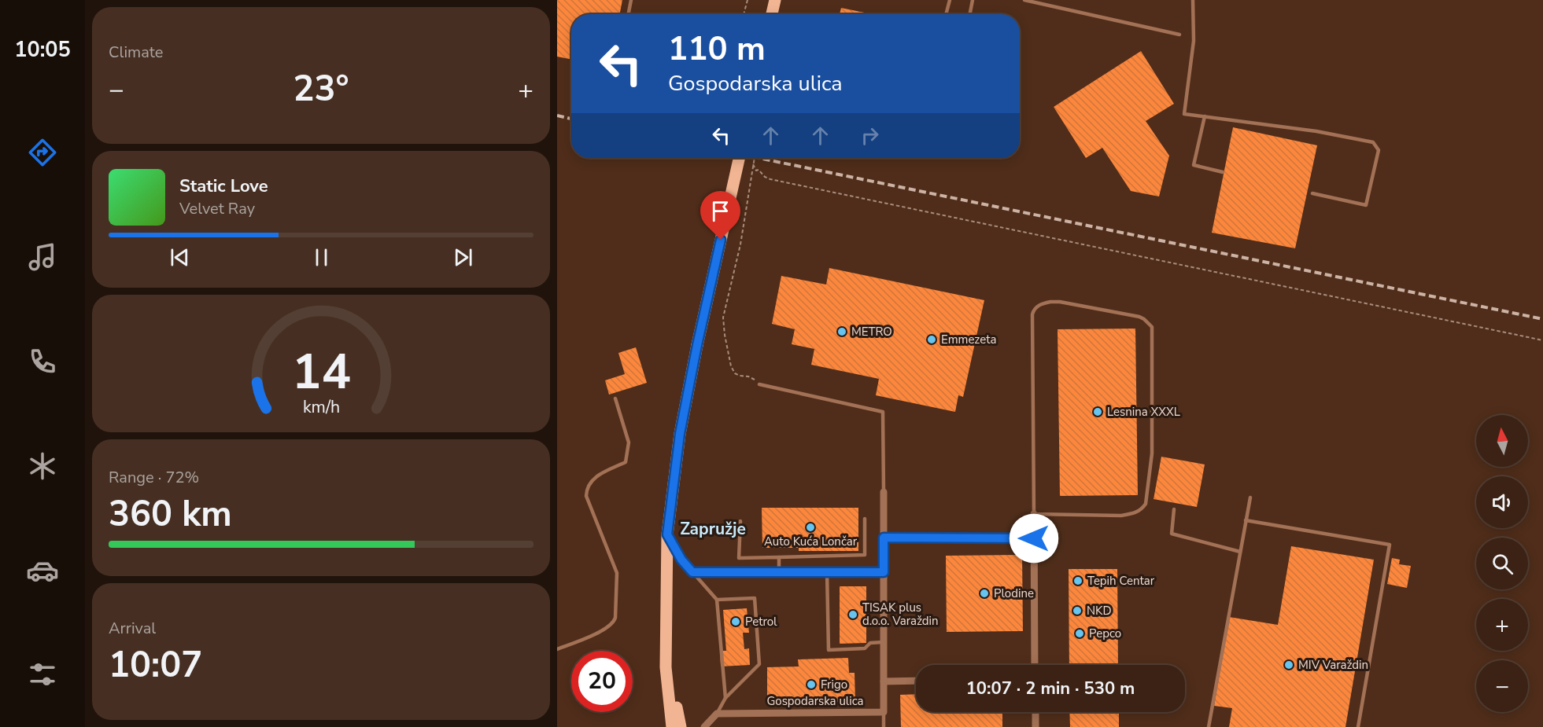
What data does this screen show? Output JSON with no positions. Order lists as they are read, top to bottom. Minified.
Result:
{"streets":{"street":["Gospodarska ulica"]},"districts":["Zapružje"],"places":["METRO","Emmezeta","Lesnina XXXL","Auto Kuća Lončar","Tepih Centar","Plodine","NKD","TISAK plus d.o.o. Varaždin","Petrol","Pepco","MIV Varaždin","Frigo"],"north":"top","page":{"tabs":"10:05","tile":["Climate",["Range · 72%","360 km"],["Arrival","10:07"]],"turn":["110 m","Gospodarska ulica"],"heat":["−","23°","+"],"song":["Static Love","Velvet Ray"],"map_buttons":["+","−"],"limit":"20","trip":"10:07 · 2 min · 530 m","gauge":["14","km/h"]}}
